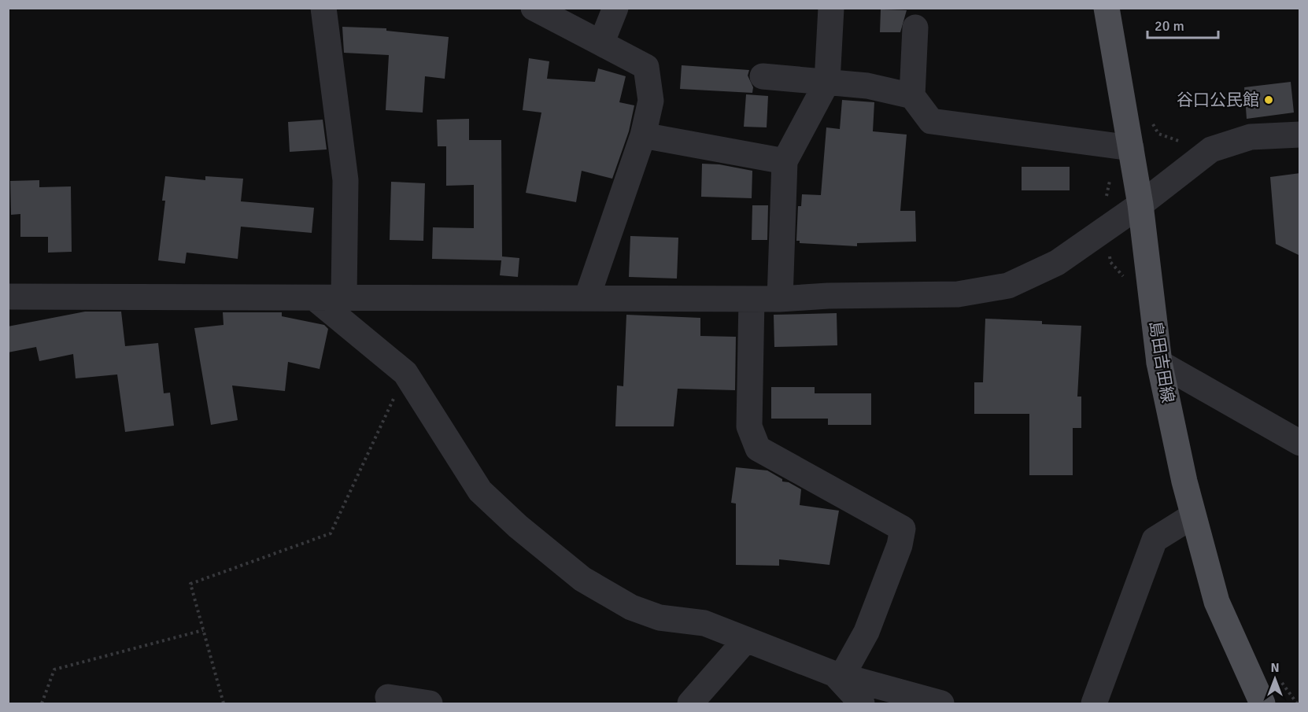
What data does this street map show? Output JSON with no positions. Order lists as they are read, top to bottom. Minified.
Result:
{"streets":{"main road":["島田吉田線"]},"places":["谷口公民館"],"scale_bar":"20 m","north":"top"}
